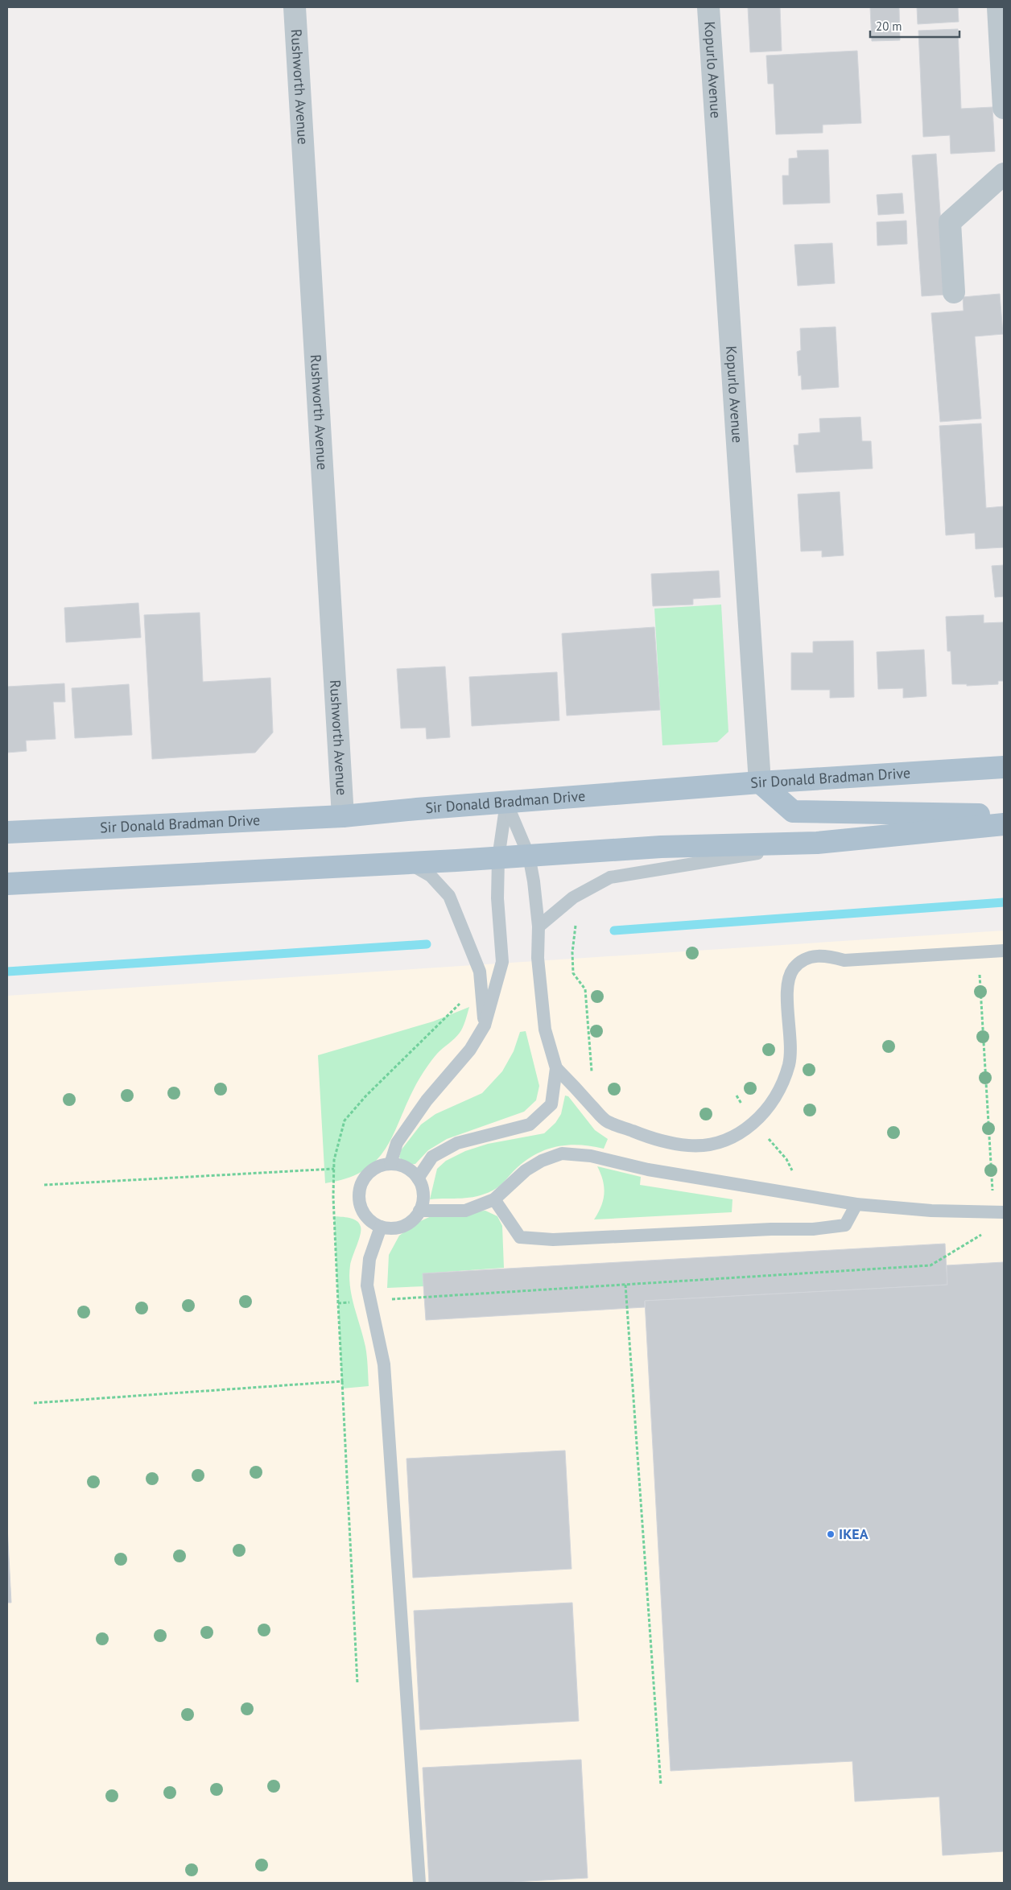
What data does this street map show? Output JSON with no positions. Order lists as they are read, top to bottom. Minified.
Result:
{"streets":{"main road":["Sir Donald Bradman Drive"],"street":["Kopurlo Avenue","Rushworth Avenue"]},"crossings":[["Kopurlo Avenue","Sir Donald Bradman Drive"],["Rushworth Avenue","Sir Donald Bradman Drive"]],"places":["IKEA"],"scale_bar":"20 m"}
